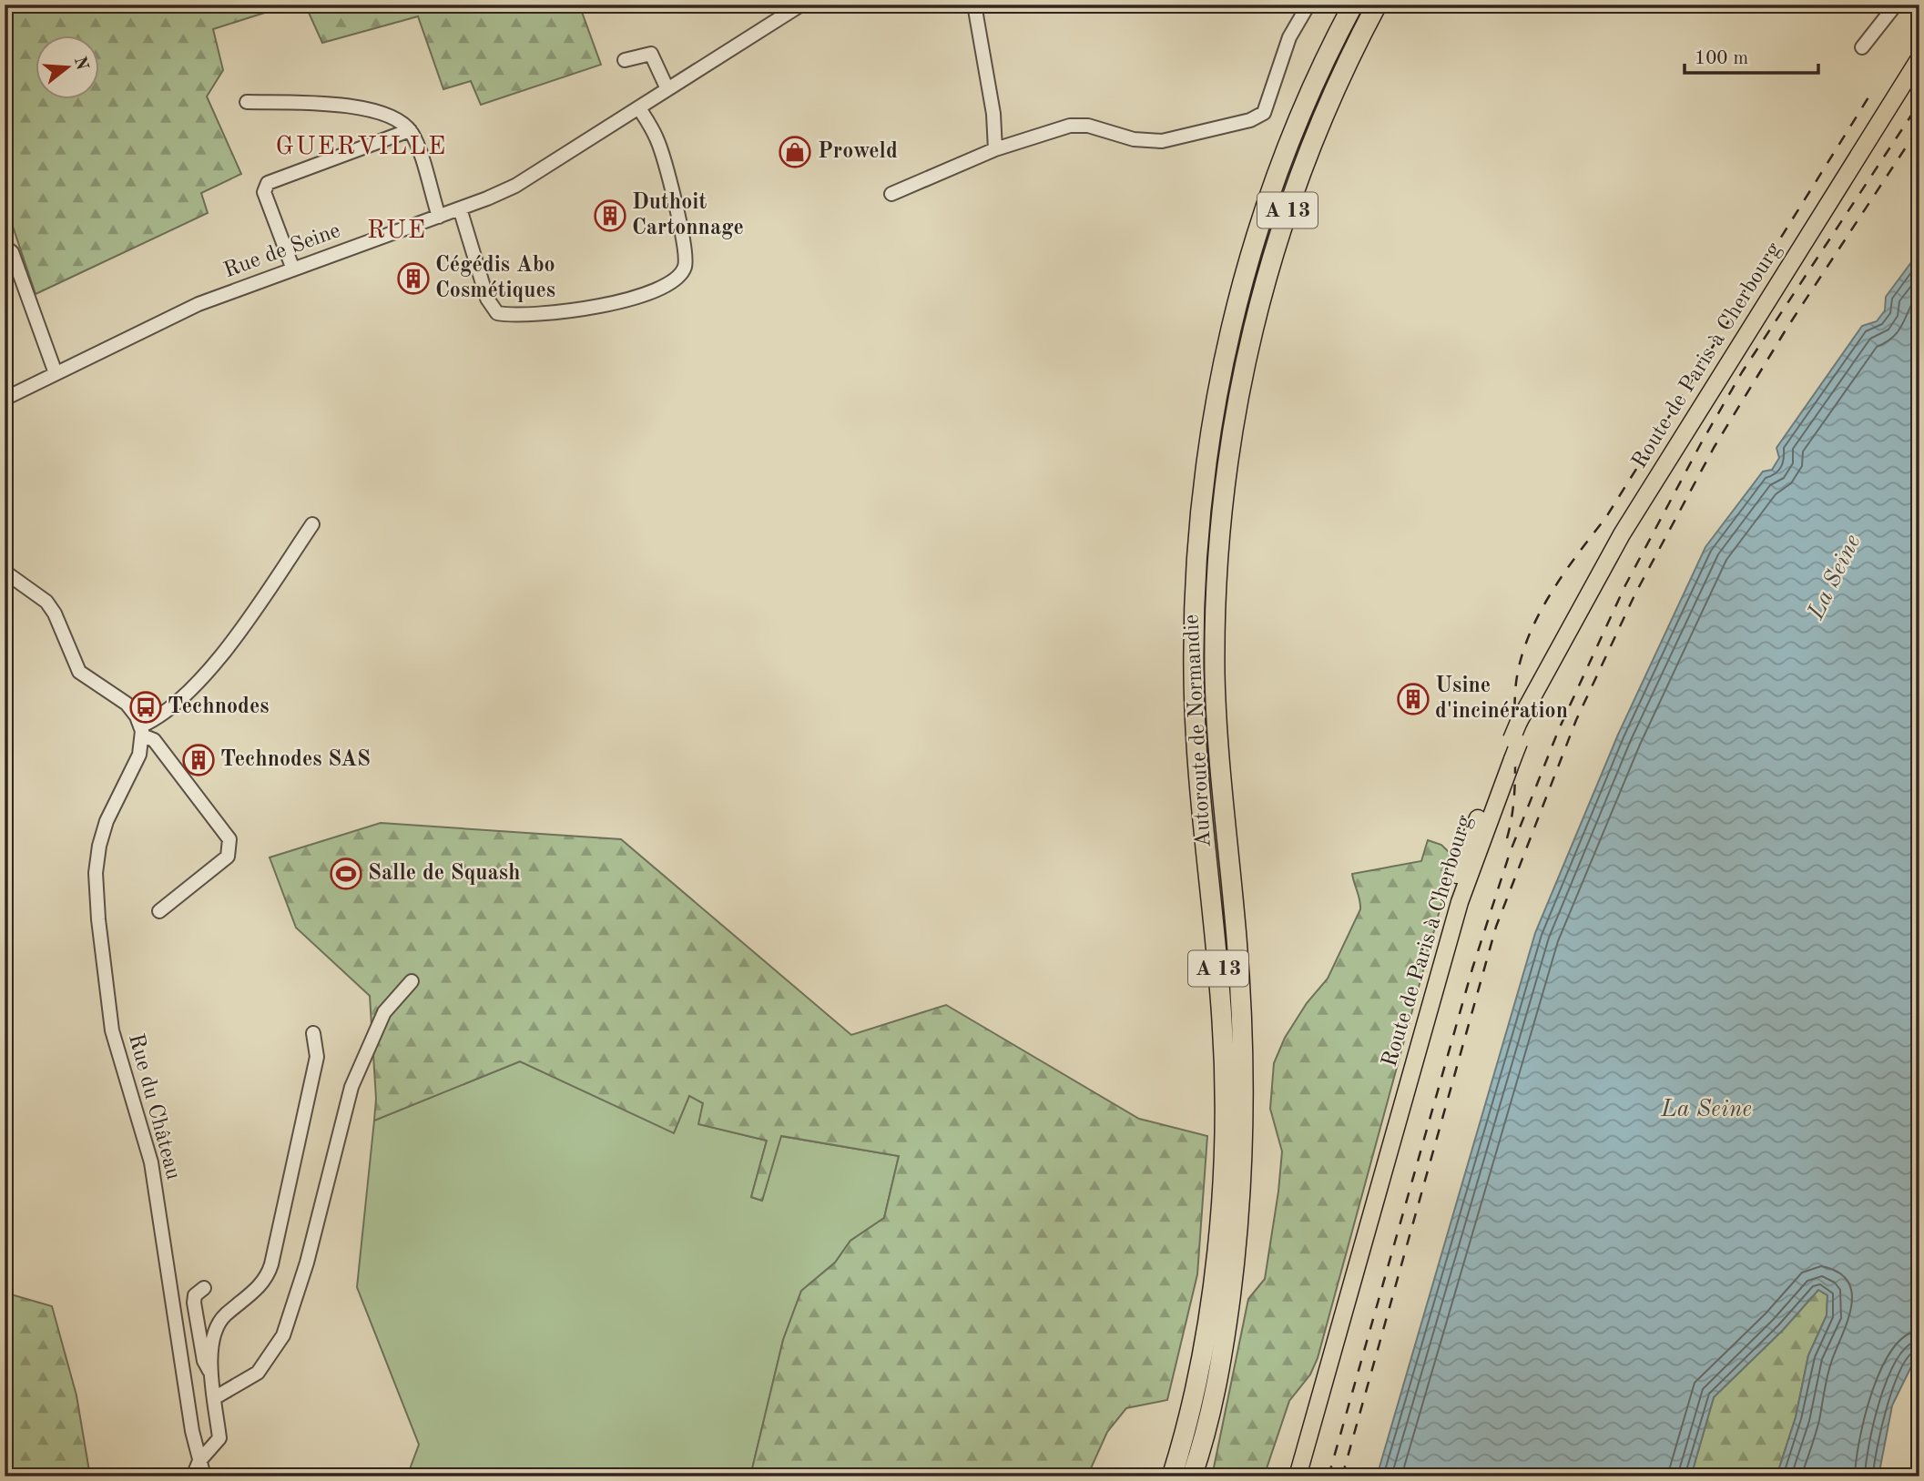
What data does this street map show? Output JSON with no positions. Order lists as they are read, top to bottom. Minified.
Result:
{"streets":{"highway":["A 13","Autoroute de Normandie"],"main road":["Route de Paris à Cherbourg"],"street":["Rue de Seine","Rue du Château"]},"districts":["GUERVILLE","RUE"],"water":["La Seine"],"places":{"shop":["Proweld"],"building":["Duthoit Cartonnage","Cégédis Abo Cosmétiques","Usine d'incinération","Technodes SAS"],"bus stop":["Technodes"],"sports":["Salle de Squash"]},"scale_bar":"100 m","north":"right"}
